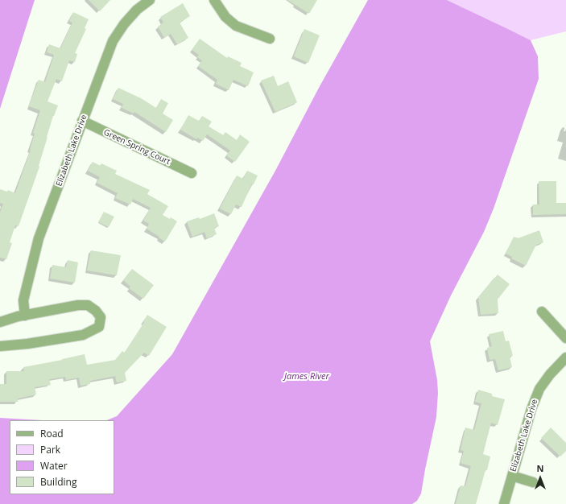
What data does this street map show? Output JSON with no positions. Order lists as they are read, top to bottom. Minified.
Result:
{"streets":{"street":["Green Spring Court","Elizabeth Lake Drive"]},"crossings":[["Green Spring Court","Elizabeth Lake Drive"]],"water":["James River"],"legend":["Road","Park","Water","Building"],"north":"top"}
